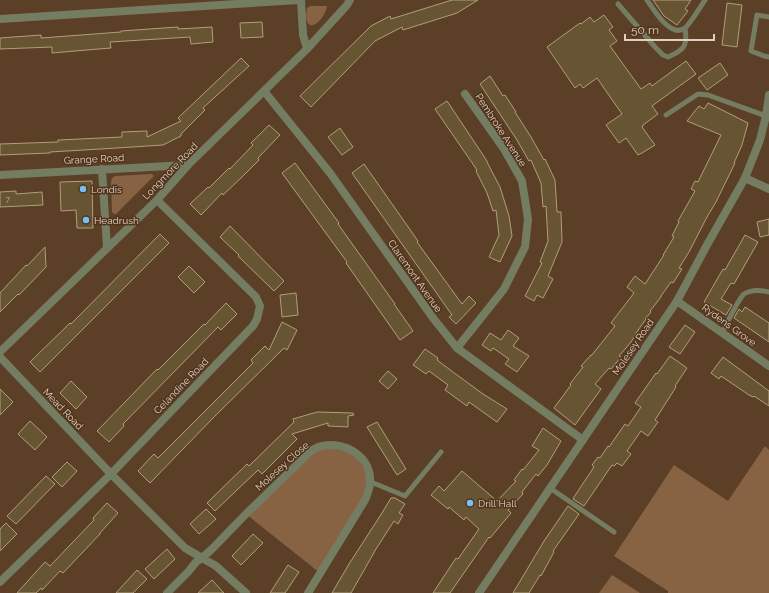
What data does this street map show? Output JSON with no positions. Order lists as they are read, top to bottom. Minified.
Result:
{"streets":{"street":["Pembroke Avenue","Grange Road","Longmore Road","Claremont Avenue","Rydens Grove","Molesey Road","Celandine Road","Mead Road","Molesey Close"]},"crossings":[["Pembroke Avenue","Claremont Avenue"],["Grange Road","Longmore Road"],["Longmore Road","Claremont Avenue"],["Longmore Road","Celandine Road"],["Claremont Avenue","Molesey Road"],["Rydens Grove","Molesey Road"],["Celandine Road","Mead Road"],["Mead Road","Molesey Close"]],"places":["Londis","Headrush","Drill Hall"],"house_numbers":["7"],"scale_bar":"50 m"}
